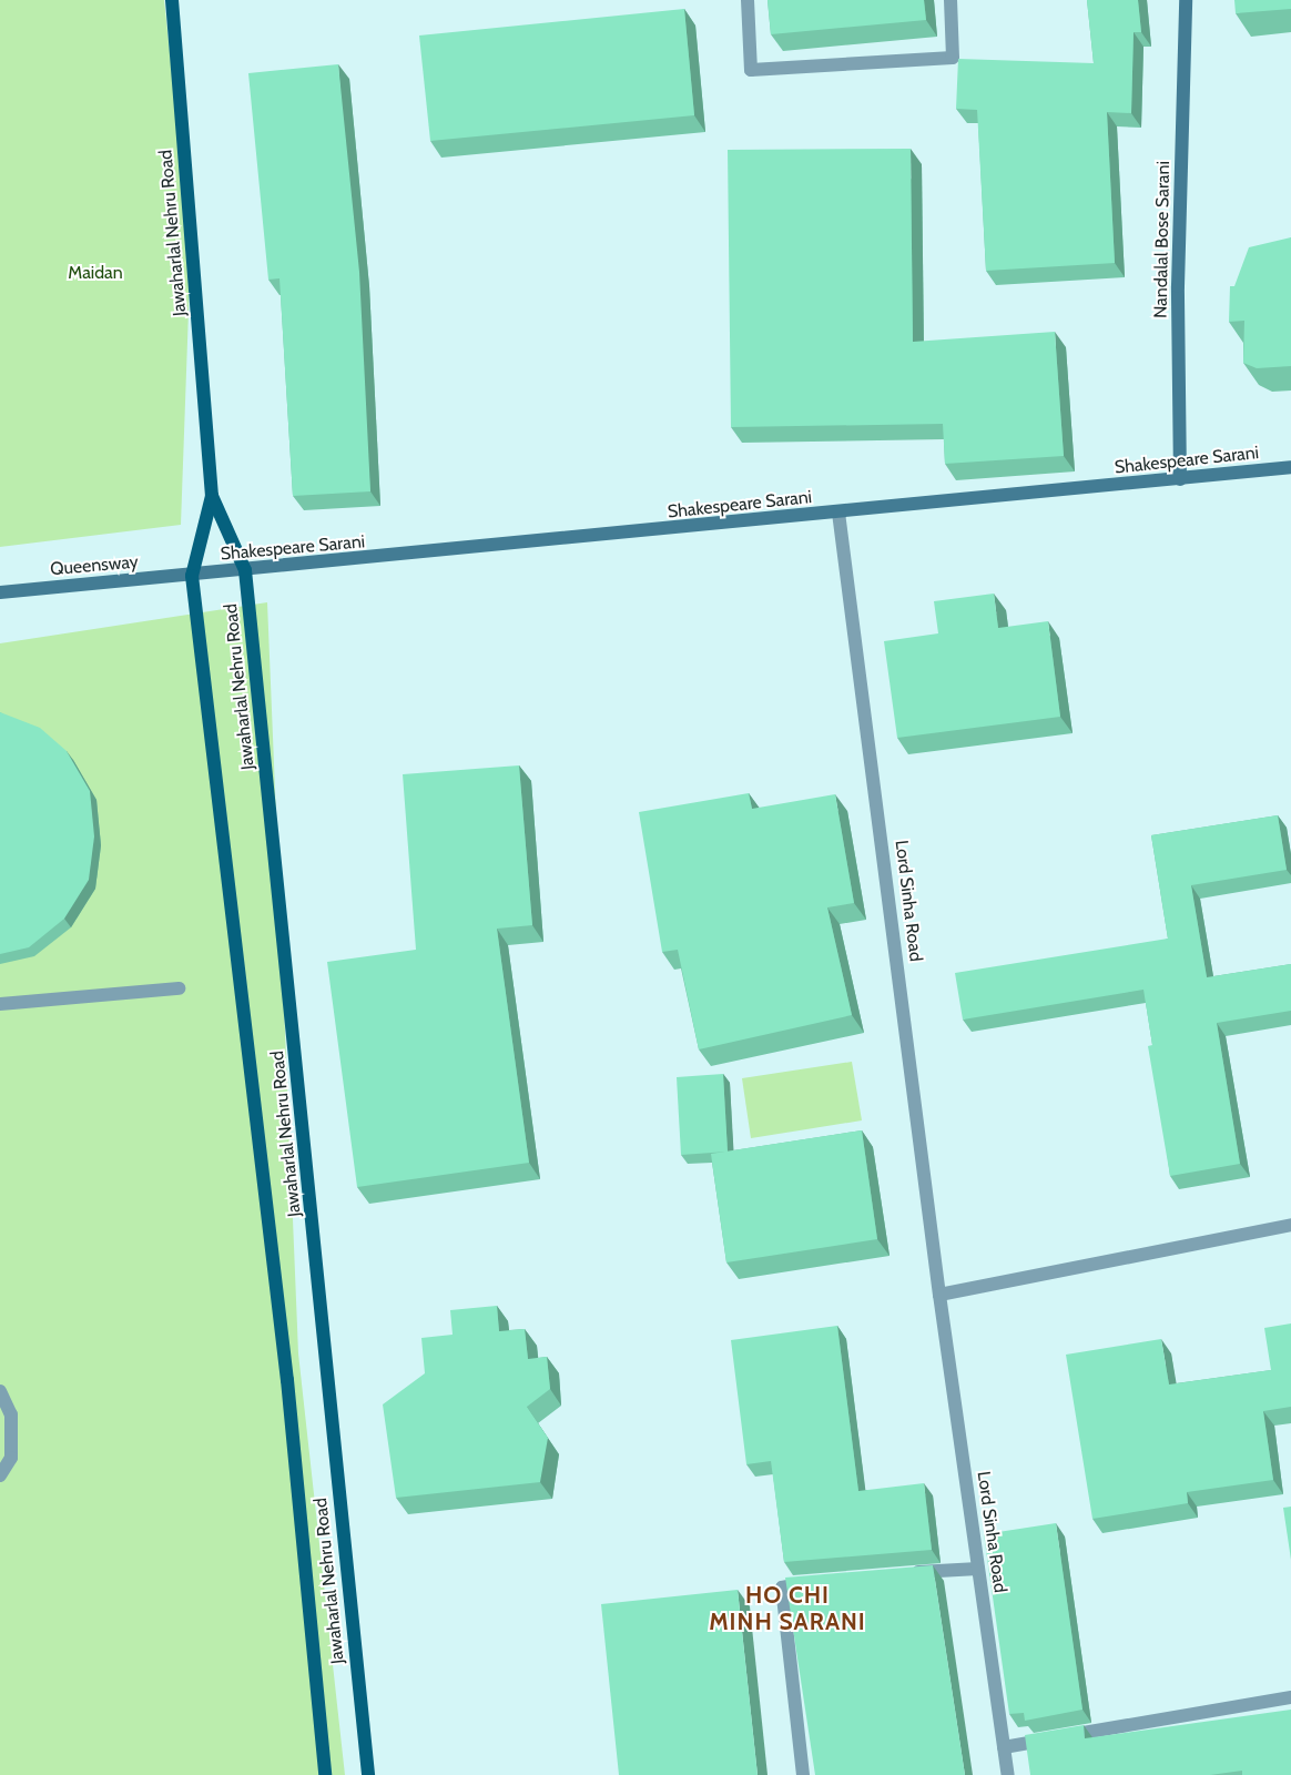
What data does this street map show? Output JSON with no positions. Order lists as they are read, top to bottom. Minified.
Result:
{"streets":{"main road":["Jawaharlal Nehru Road","Nandalal Bose Sarani","Shakespeare Sarani","Queensway"],"street":["Lord Sinha Road"]},"crossings":[["Jawaharlal Nehru Road","Shakespeare Sarani"],["Jawaharlal Nehru Road","Queensway"],["Nandalal Bose Sarani","Shakespeare Sarani"],["Shakespeare Sarani","Queensway"],["Shakespeare Sarani","Lord Sinha Road"]],"districts":["HO CHI MINH SARANI"],"parks":["Maidan"]}
